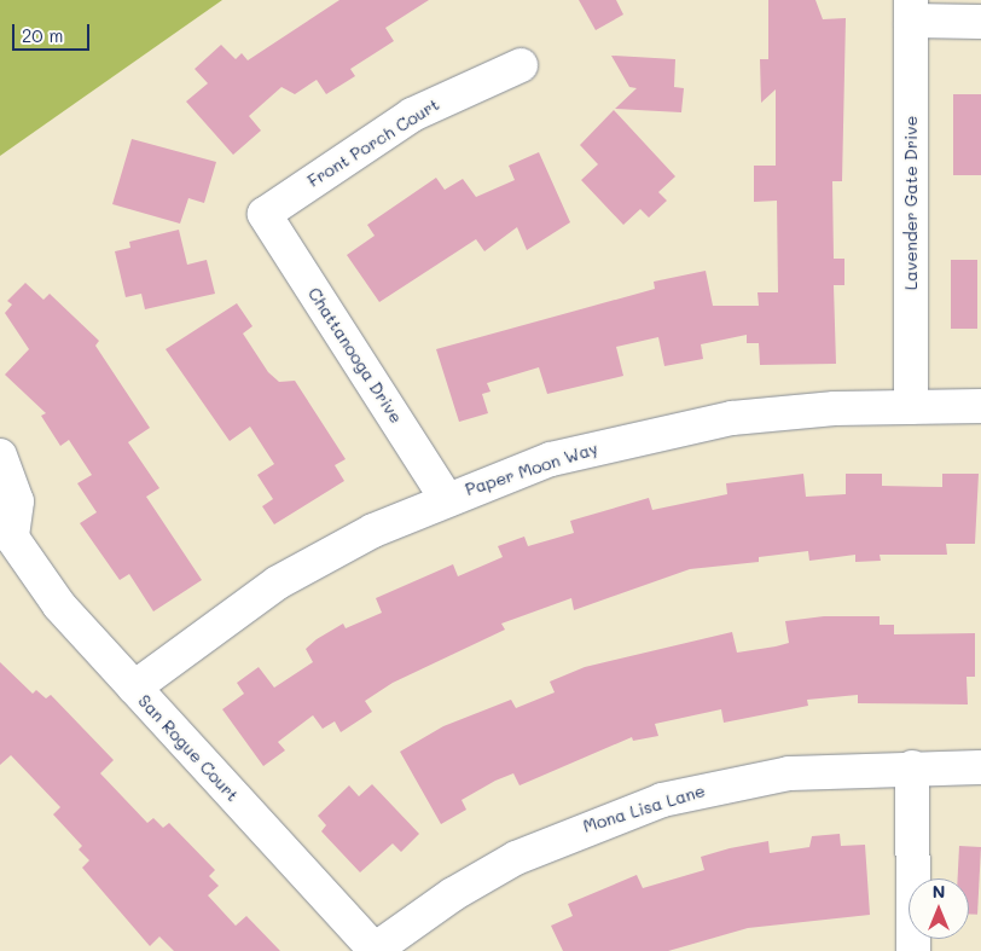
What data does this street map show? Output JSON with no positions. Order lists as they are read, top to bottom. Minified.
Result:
{"streets":{"street":["Front Porch Court","Lavender Gate Drive","Chattanooga Drive","Paper Moon Way","San Rogue Court","Mona Lisa Lane"]},"crossings":[["Front Porch Court","Chattanooga Drive"],["Lavender Gate Drive","Paper Moon Way"],["Chattanooga Drive","Paper Moon Way"],["Paper Moon Way","San Rogue Court"],["San Rogue Court","Mona Lisa Lane"]],"scale_bar":"20 m","north":"top"}
